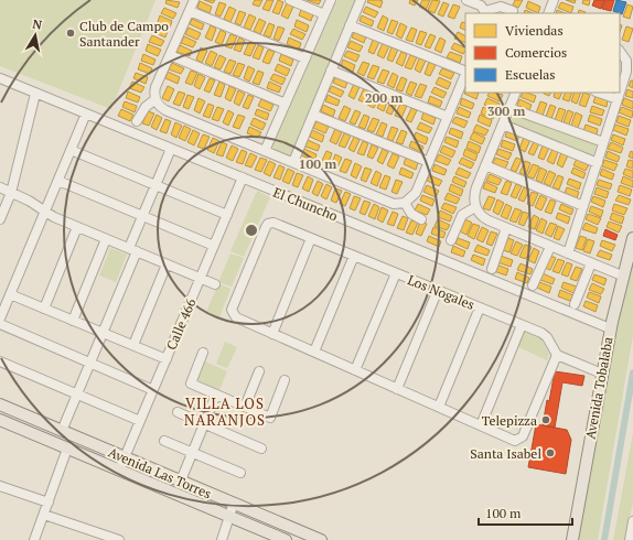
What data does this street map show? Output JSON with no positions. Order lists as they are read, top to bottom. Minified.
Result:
{"streets":{"main road":["Avenida Tobalaba","Avenida Las Torres"],"street":["El Chuncho","Los Nogales","Calle 466"]},"crossings":[["El Chuncho","Calle 466"],["El Chuncho","Avenida Tobalaba"],["Calle 466","Avenida Las Torres"]],"districts":["VILLA LOS NARANJOS"],"places":["Club de Campo Santander","Telepizza","Santa Isabel"],"legend":["Viviendas","Comercios","Escuelas"],"scale_bar":"100 m","north":"top","rings":["200 m","300 m","100 m"]}
